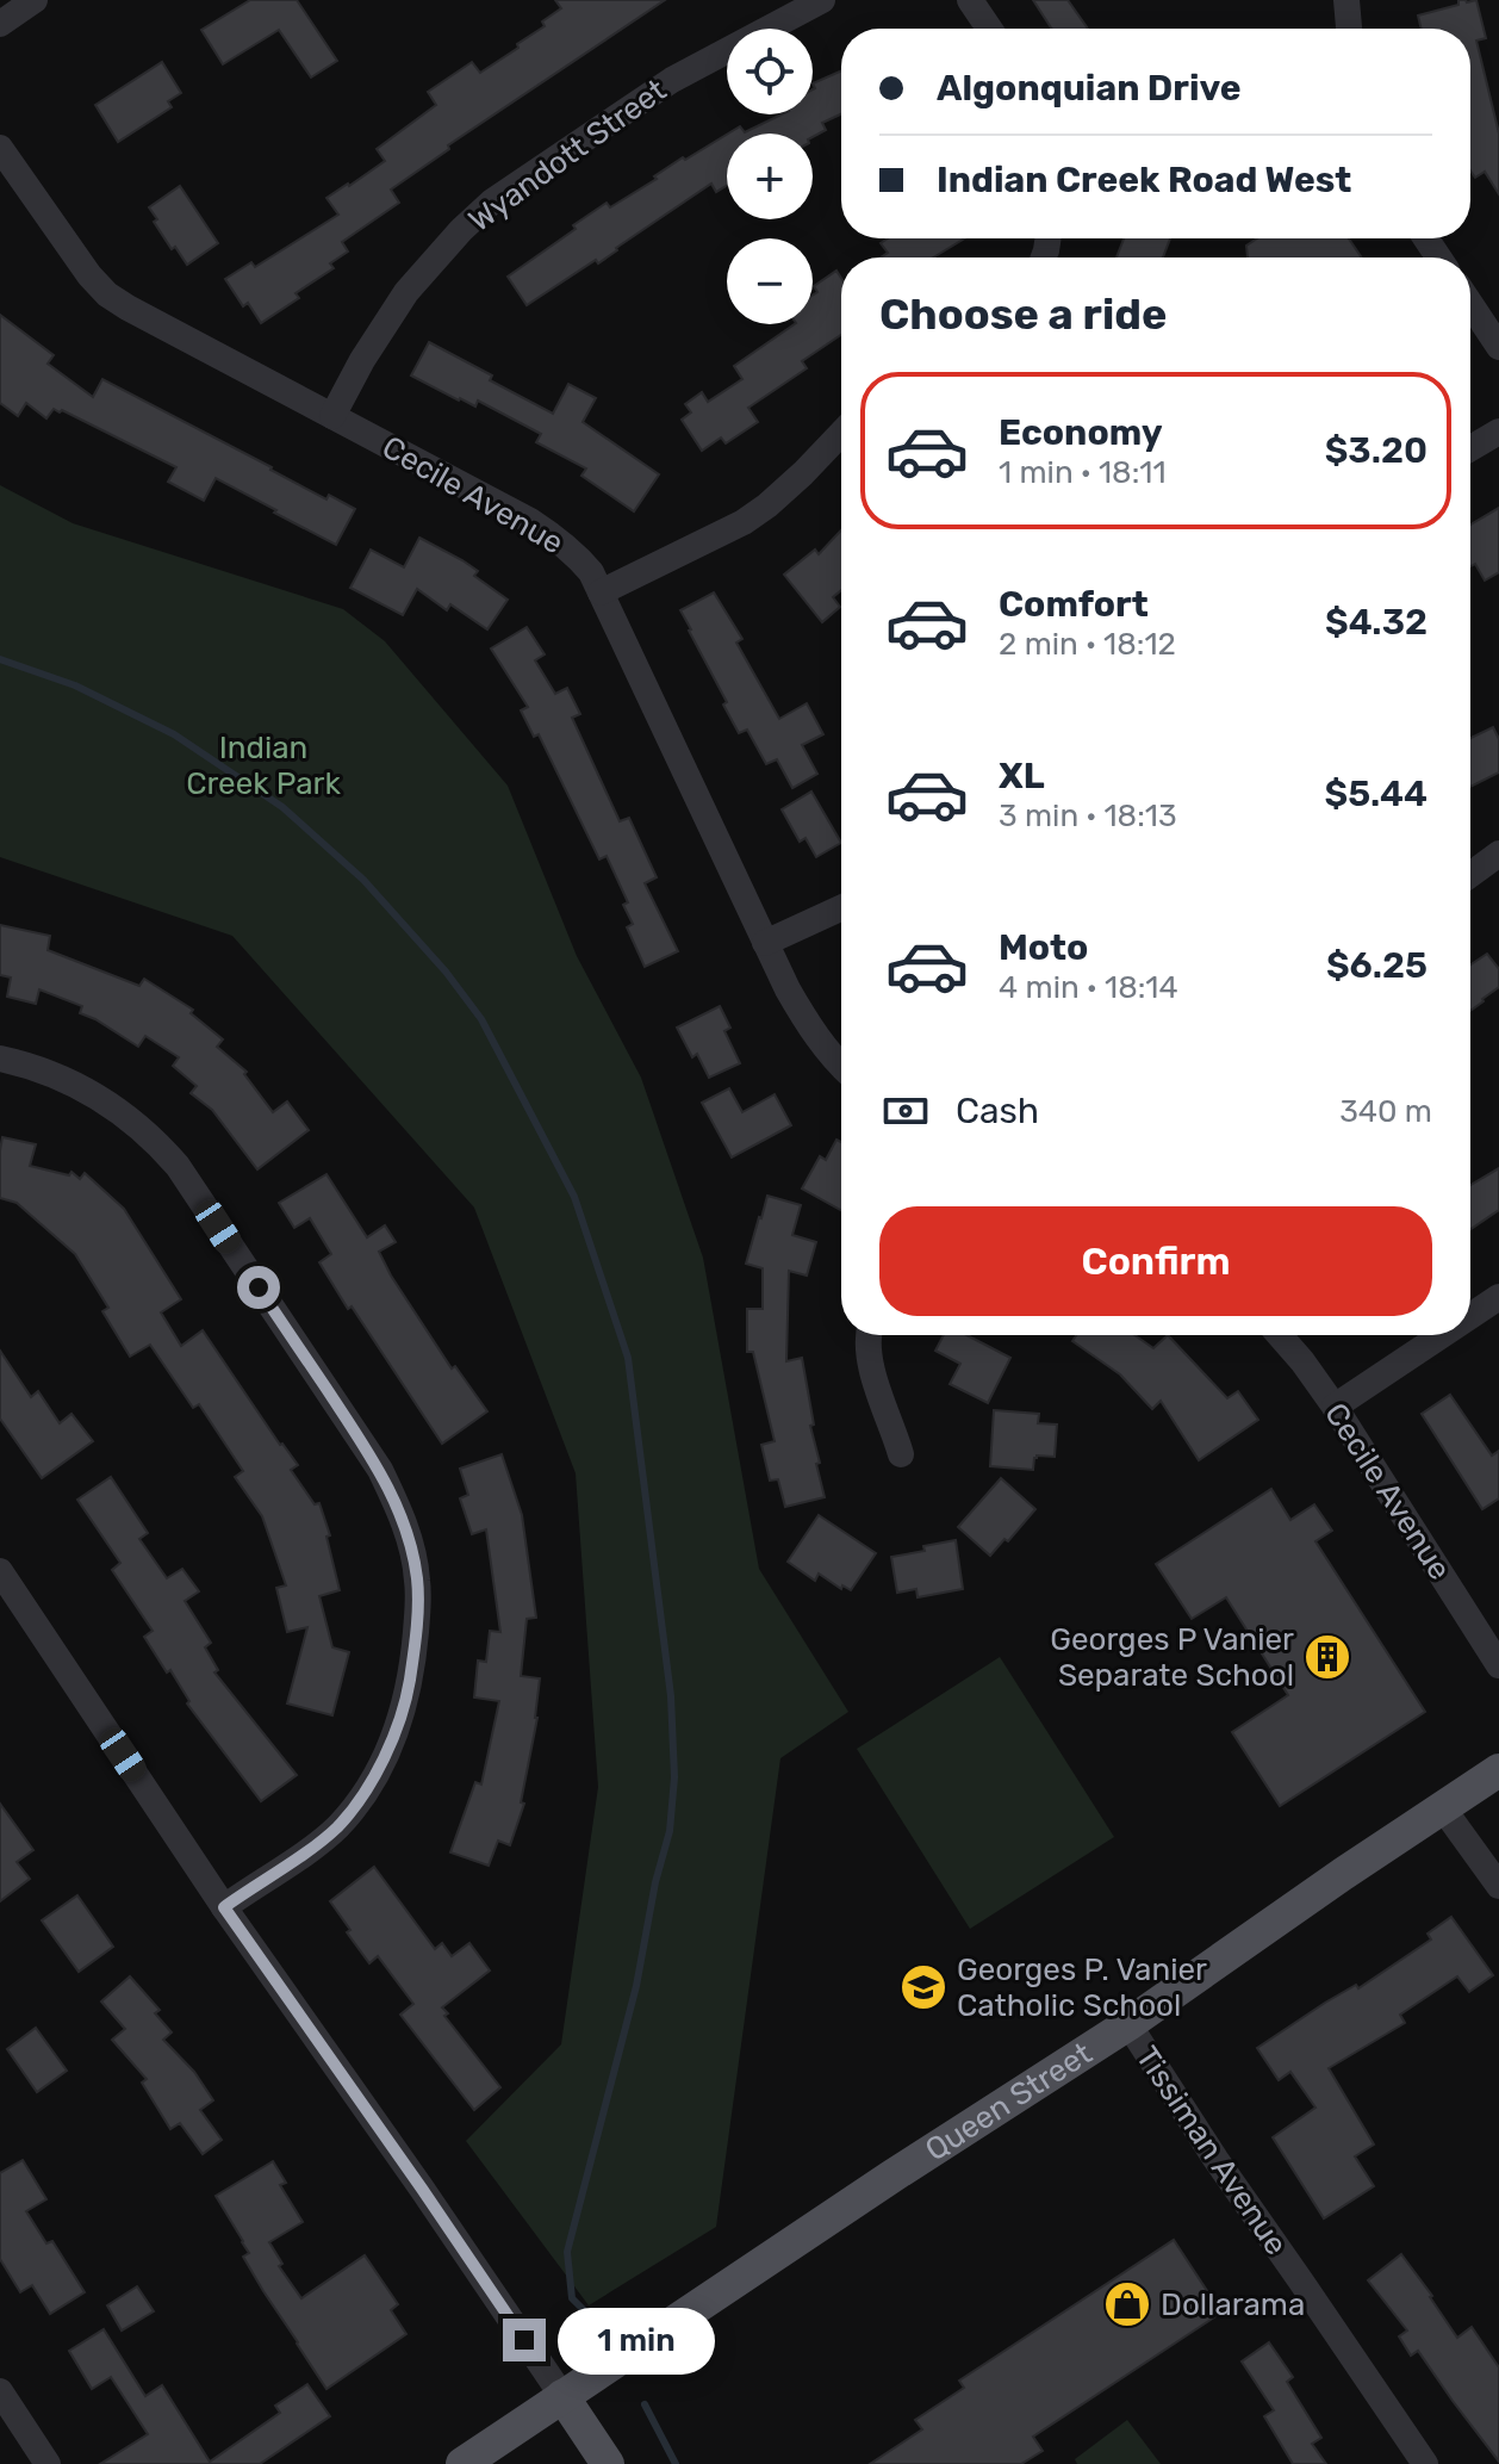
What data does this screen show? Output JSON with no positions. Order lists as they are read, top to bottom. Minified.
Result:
{"streets":{"main road":["Queen Street"],"street":["Wyandott Street","Cecile Avenue","Tissiman Avenue"]},"crossings":[["Wyandott Street","Cecile Avenue"],["Queen Street","Tissiman Avenue"]],"parks":["Indian Creek Park"],"places":{"building":["Georges P Vanier Separate School"],"school or university":["Georges P. Vanier Catholic School"],"shop":["Dollarama"]},"page":{"map_buttons":["+","−"],"banner":["Algonquian Drive","Indian Creek Road West"],"heading":"Choose a ride","list":[{"name":"Economy","note":"1 min · 18:11","value":"$3.20"},{"name":"Comfort","note":"2 min · 18:12","value":"$4.32"},{"name":"XL","note":"3 min · 18:13","value":"$5.44"},{"name":"Moto","note":"4 min · 18:14","value":"$6.25"}],"pay":["Cash","340 m"],"buttons":"Confirm","bubble":"1 min"}}
